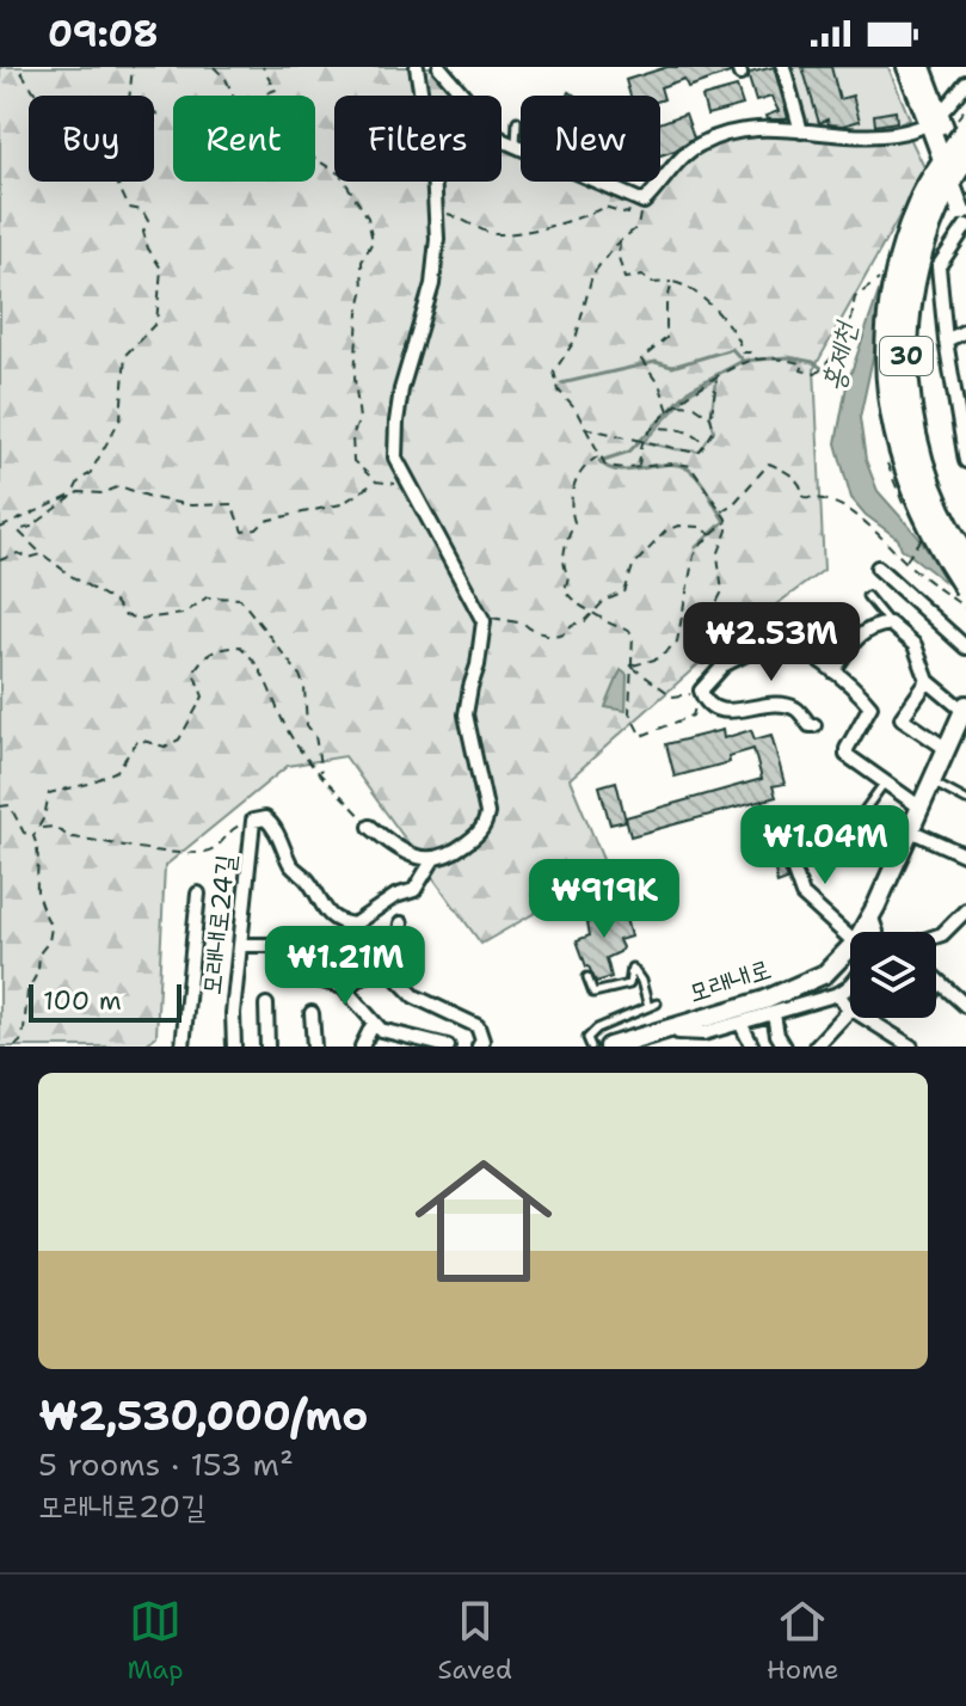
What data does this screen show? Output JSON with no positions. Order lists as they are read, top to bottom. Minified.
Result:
{"streets":{"highway":["30"],"main road":["모래내로"],"street":["모래내로24길"]},"water":["홍제천"],"scale_bar":"100 m","page":{"status":"09:08","chip":["Buy","Rent","Filters","New"],"price":["₩2.53M","₩1.04M","₩919K","₩1.21M"],"scale":"100 m","list":[{"name":"₩2,530,000/mo","note":"5 rooms · 153 m² · 모래내로20길"}],"tabs":["Map","Saved","Home"]}}
